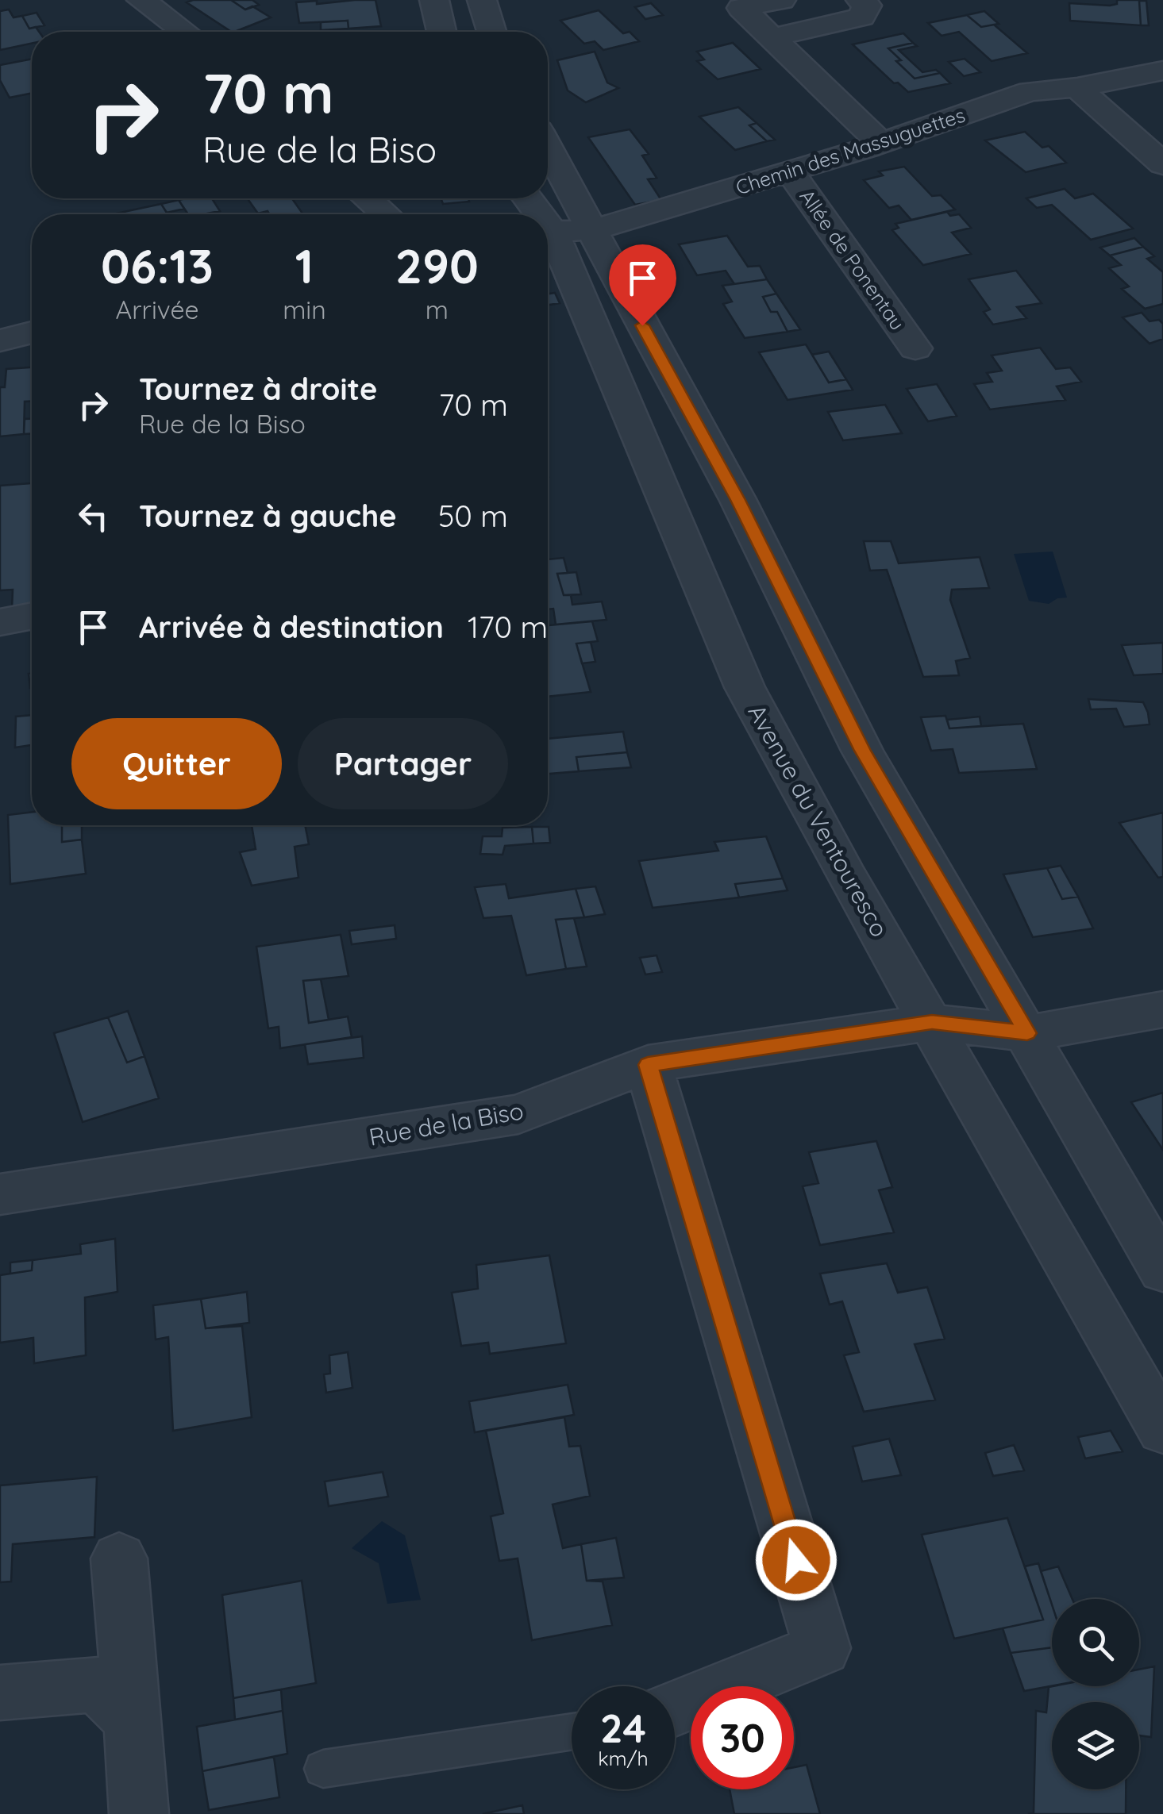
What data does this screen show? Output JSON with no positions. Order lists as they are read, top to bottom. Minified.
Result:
{"streets":{"street":["Chemin des Massuguettes","Allée de Ponentau","Avenue du Ventouresco","Rue de la Biso"]},"crossings":[["Chemin des Massuguettes","Allée de Ponentau"],["Chemin des Massuguettes","Avenue du Ventouresco"],["Avenue du Ventouresco","Rue de la Biso"]],"page":{"turn":["70 m","Rue de la Biso"],"eta":["06:13","Arrivée","1","min","290","m"],"list":[{"name":"Tournez à droite","note":"Rue de la Biso","value":"70 m"},{"name":"Tournez à gauche","value":"50 m"},{"name":"Arrivée à destination","value":"170 m"}],"buttons":["Quitter","Partager"],"speed":"24 km/h","limit":"30"}}
